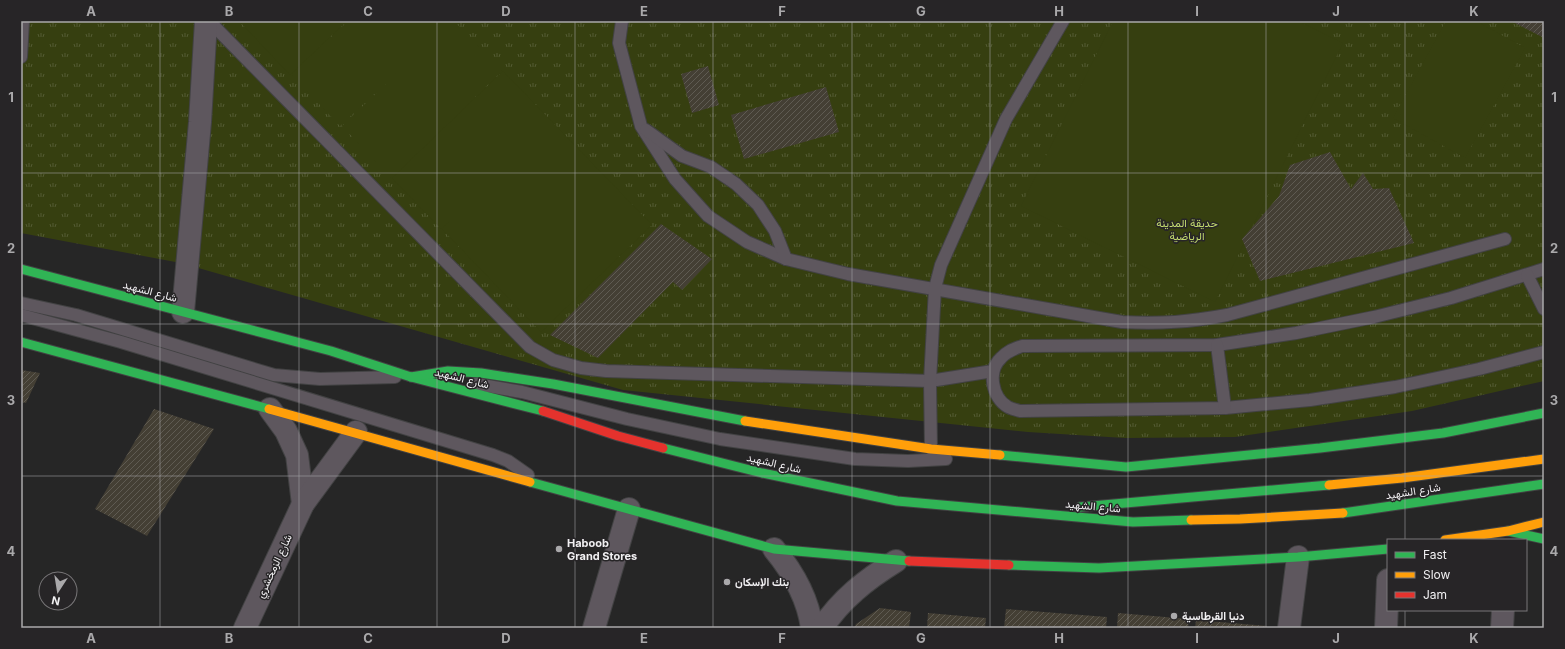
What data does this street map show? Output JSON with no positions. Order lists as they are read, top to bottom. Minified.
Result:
{"streets":{"main road":["شارع الشهيد"],"street":["شارع الزمخشري"]},"parks":["حديقة المدينة الرياضية"],"places":["Haboob Grand Stores","بنك الإسكان","دنيا القرطاسية"],"legend":["Fast","Slow","Jam"],"north":"bottom","grid":{"columns":["A","B","C","D","E","F","G","H","I","J","K"],"rows":["1","2","3","4"]}}
